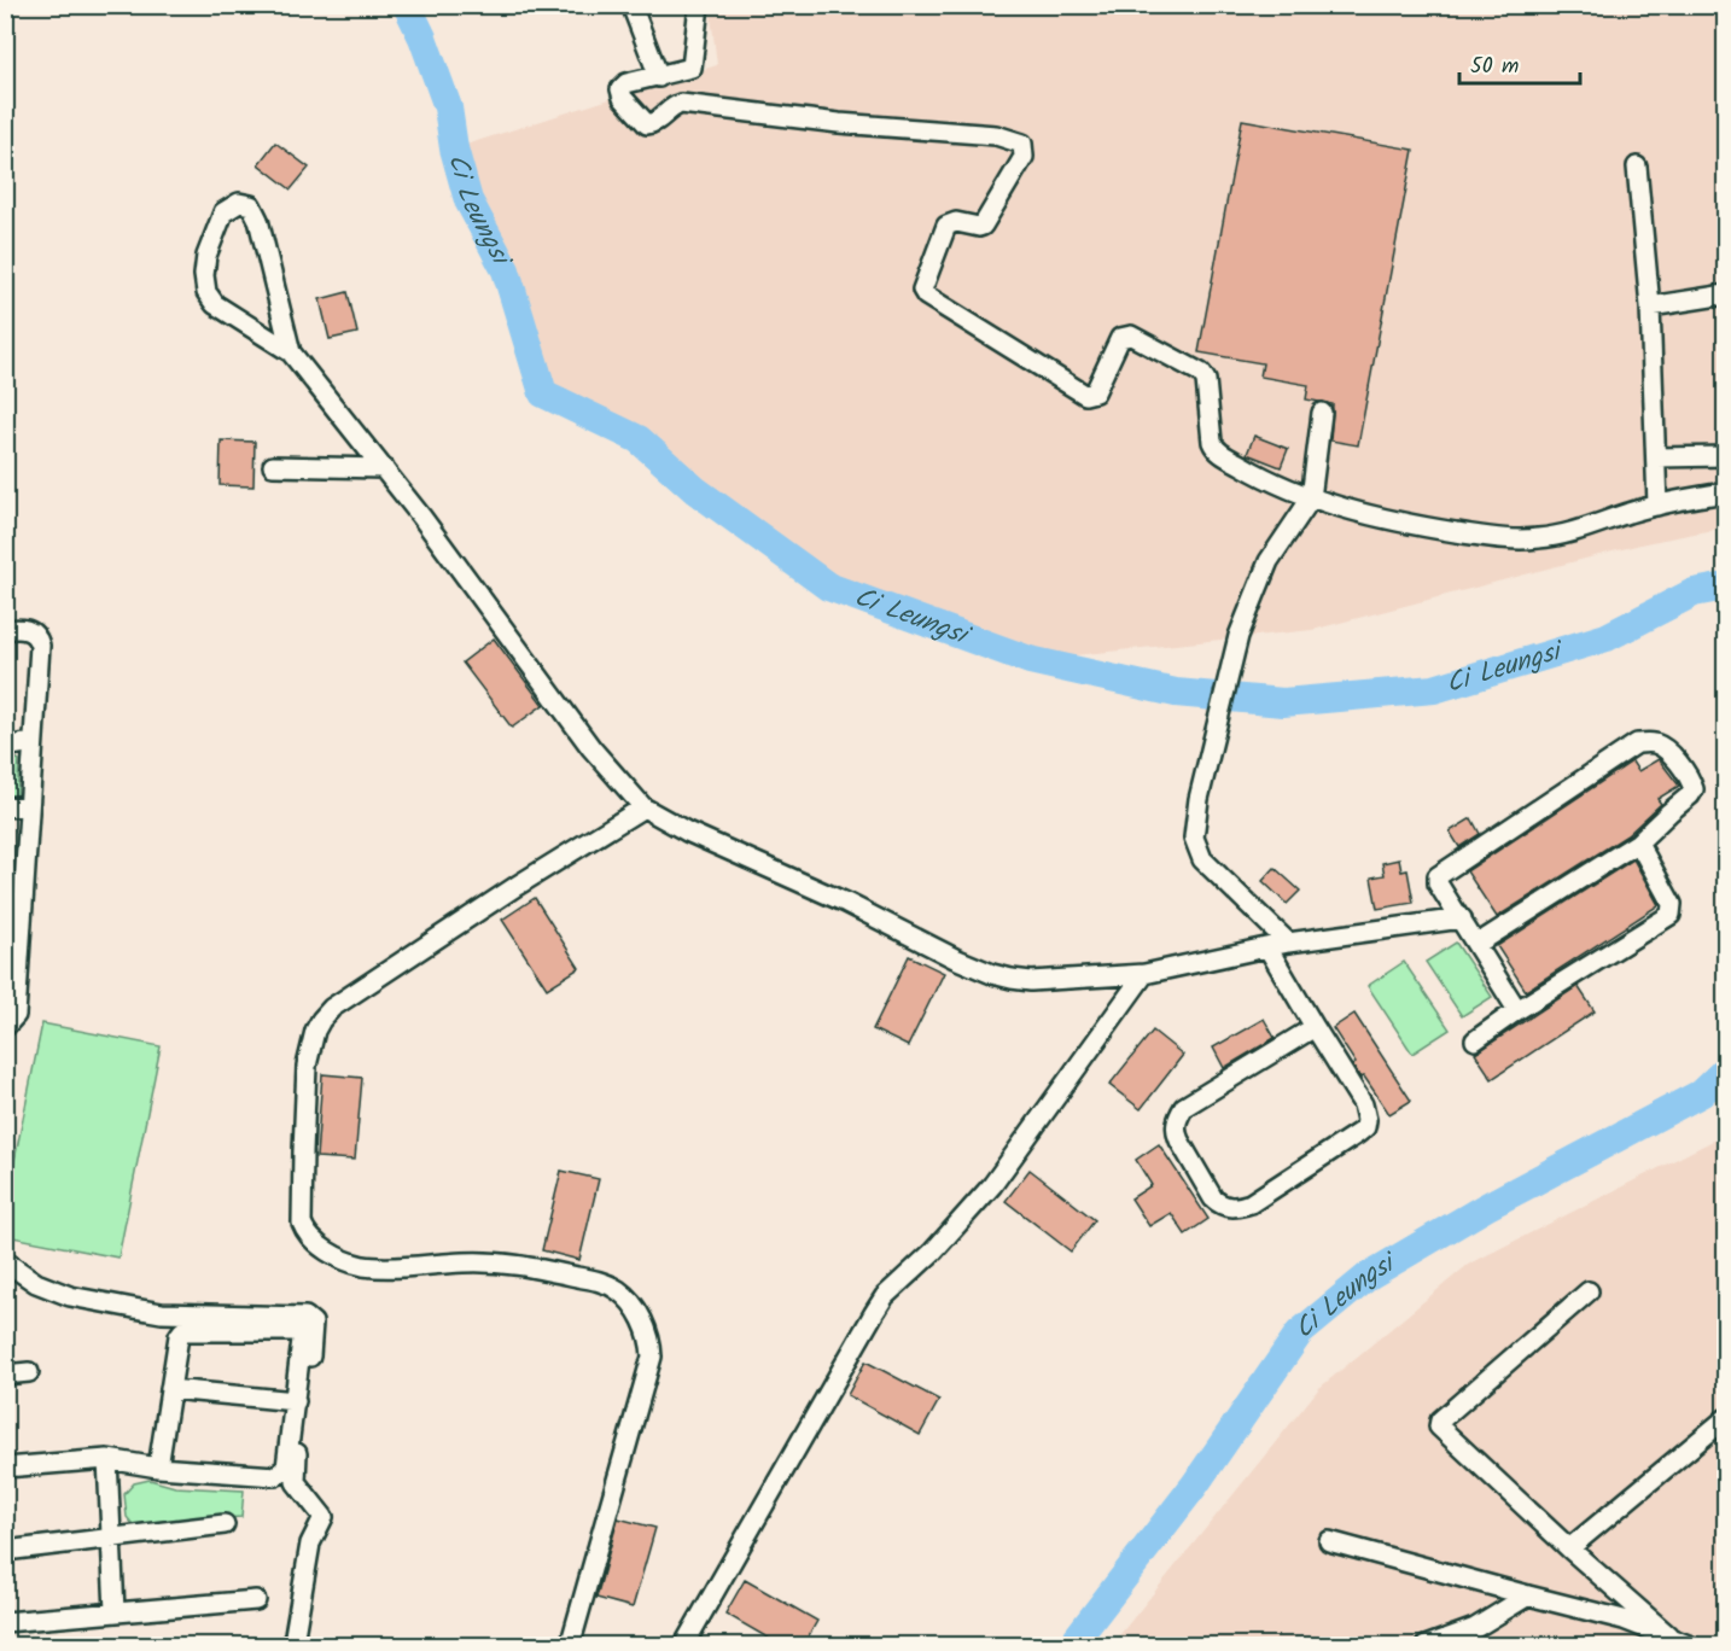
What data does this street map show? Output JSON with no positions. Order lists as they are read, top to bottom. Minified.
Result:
{"water":["Ci Leungsi"],"scale_bar":"50 m"}
